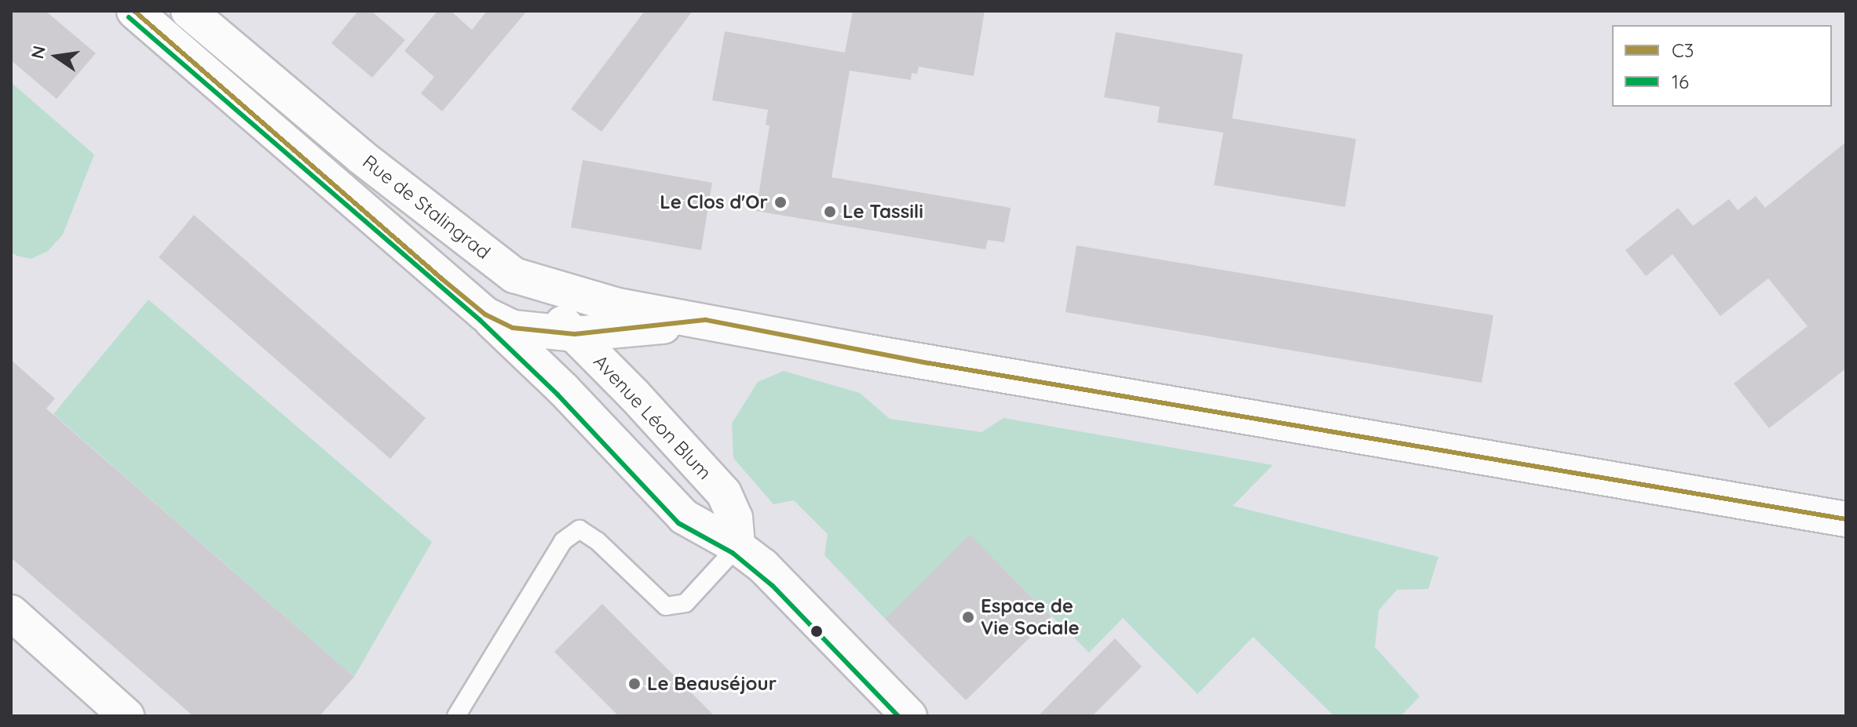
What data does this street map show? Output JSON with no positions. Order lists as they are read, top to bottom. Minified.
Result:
{"streets":{"street":["Rue de Stalingrad","Avenue Léon Blum"]},"crossings":[["Rue de Stalingrad","Avenue Léon Blum"]],"places":["Le Clos d'Or","Le Tassili","Espace de Vie Sociale","Le Beauséjour"],"lines":["transit line C3","transit line 16"],"legend":["C3","16"],"north":"left"}
